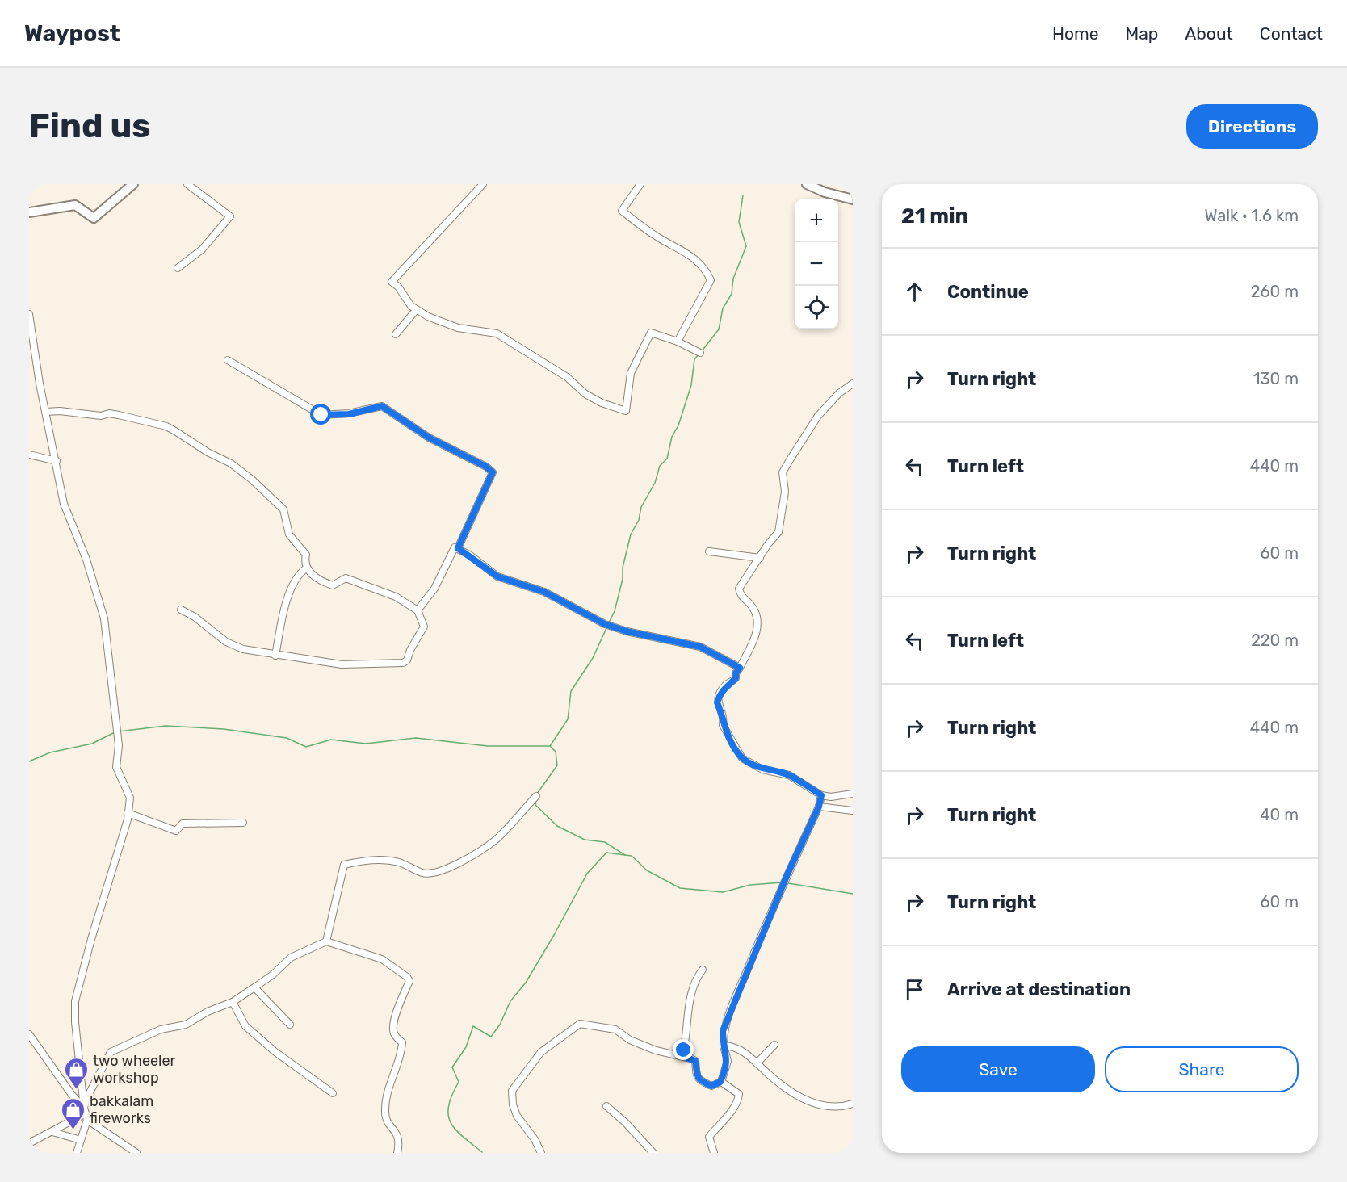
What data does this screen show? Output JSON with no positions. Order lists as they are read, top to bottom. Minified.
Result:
{"places":{"shop":["two wheeler workshop","bakkalam fireworks"]},"page":{"header":"Waypost","nav":["Home","Map","About","Contact"],"buttons":["Directions",["Save","Share"]],"title":"Find us","heading":["21 min","Walk · 1.6 km"],"map_buttons":["+","−"],"list":[["Continue","260 m"],["Turn right","130 m"],["Turn left","440 m"],["Turn right","60 m"],["Turn left","220 m"],["Turn right","440 m"],["Turn right","40 m"],["Turn right","60 m"],"Arrive at destination"]}}
